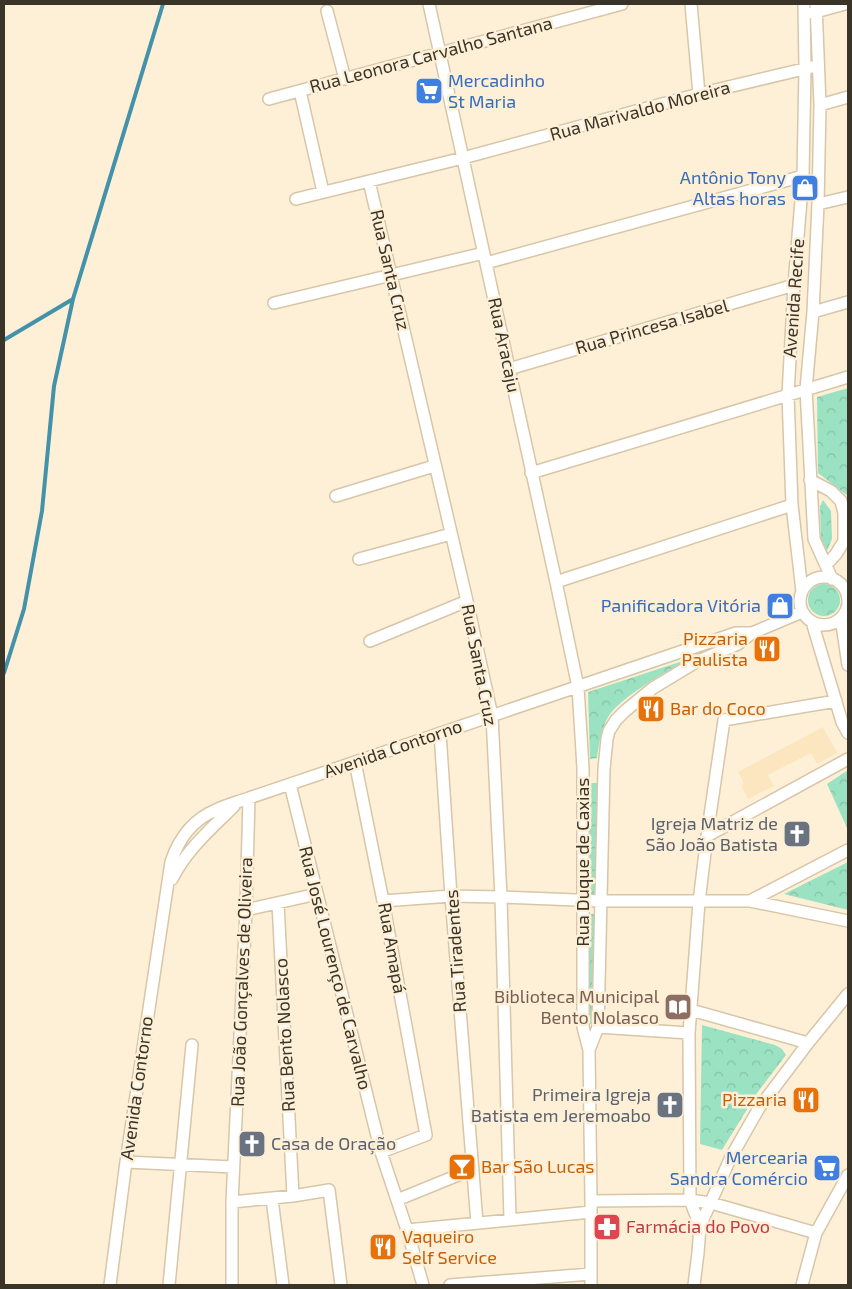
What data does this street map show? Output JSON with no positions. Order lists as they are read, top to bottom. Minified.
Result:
{"streets":{"street":["Rua Leonora Carvalho Santana","Rua Marivaldo Moreira","Rua Santa Cruz","Avenida Recife","Rua Princesa Isabel","Rua Aracaju","Avenida Contorno","Rua Duque de Caxias","Rua Amapá","Rua Tiradentes","Rua José Lourenço de Carvalho","Rua João Gonçalves de Oliveira","Rua Bento Nolasco"]},"crossings":[["Rua Leonora Carvalho Santana","Rua Aracaju"],["Rua Marivaldo Moreira","Rua Santa Cruz"],["Rua Marivaldo Moreira","Avenida Recife"],["Rua Marivaldo Moreira","Rua Aracaju"],["Rua Santa Cruz","Avenida Contorno"],["Avenida Recife","Rua Princesa Isabel"],["Rua Princesa Isabel","Rua Aracaju"],["Rua Aracaju","Avenida Contorno"],["Rua Aracaju","Rua Duque de Caxias"],["Avenida Contorno","Rua Amapá"],["Avenida Contorno","Rua Tiradentes"],["Avenida Contorno","Rua José Lourenço de Carvalho"],["Avenida Contorno","Rua João Gonçalves de Oliveira"],["Rua Amapá","Rua José Lourenço de Carvalho"]],"places":{"supermarket":["Mercadinho St Maria","Mercearia Sandra Comércio"],"shop":["Antônio Tony Altas horas","Panificadora Vitória"],"restaurant":["Pizzaria Paulista","Bar do Coco","Pizzaria","Vaqueiro Self Service"],"church":["Igreja Matriz de São João Batista","Primeira Igreja Batista em Jeremoabo","Casa de Oração"],"library":["Biblioteca Municipal Bento Nolasco"],"bar":["Bar São Lucas"],"pharmacy":["Farmácia do Povo"]}}
